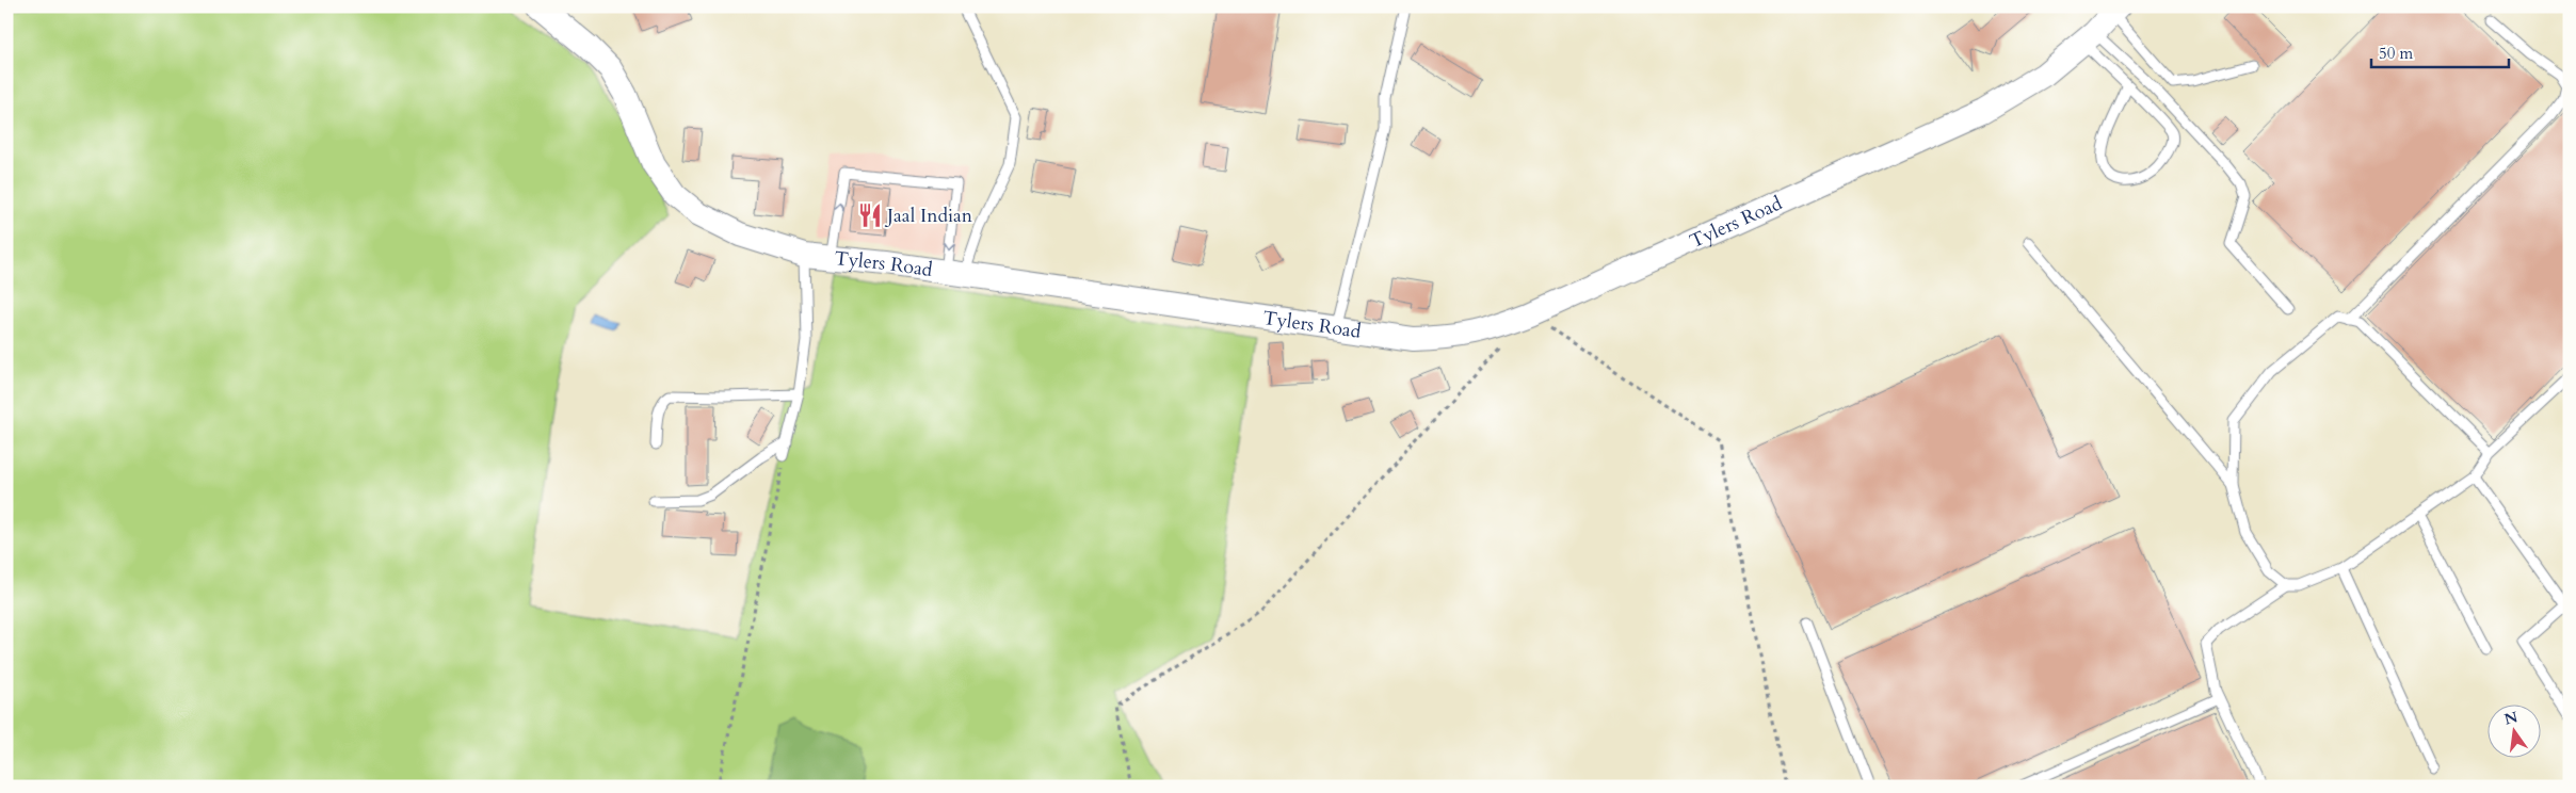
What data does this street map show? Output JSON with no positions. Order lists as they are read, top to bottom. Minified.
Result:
{"streets":{"street":["Tylers Road"]},"places":{"restaurant":["Jaal Indian"]},"scale_bar":"50 m","north":"top"}
